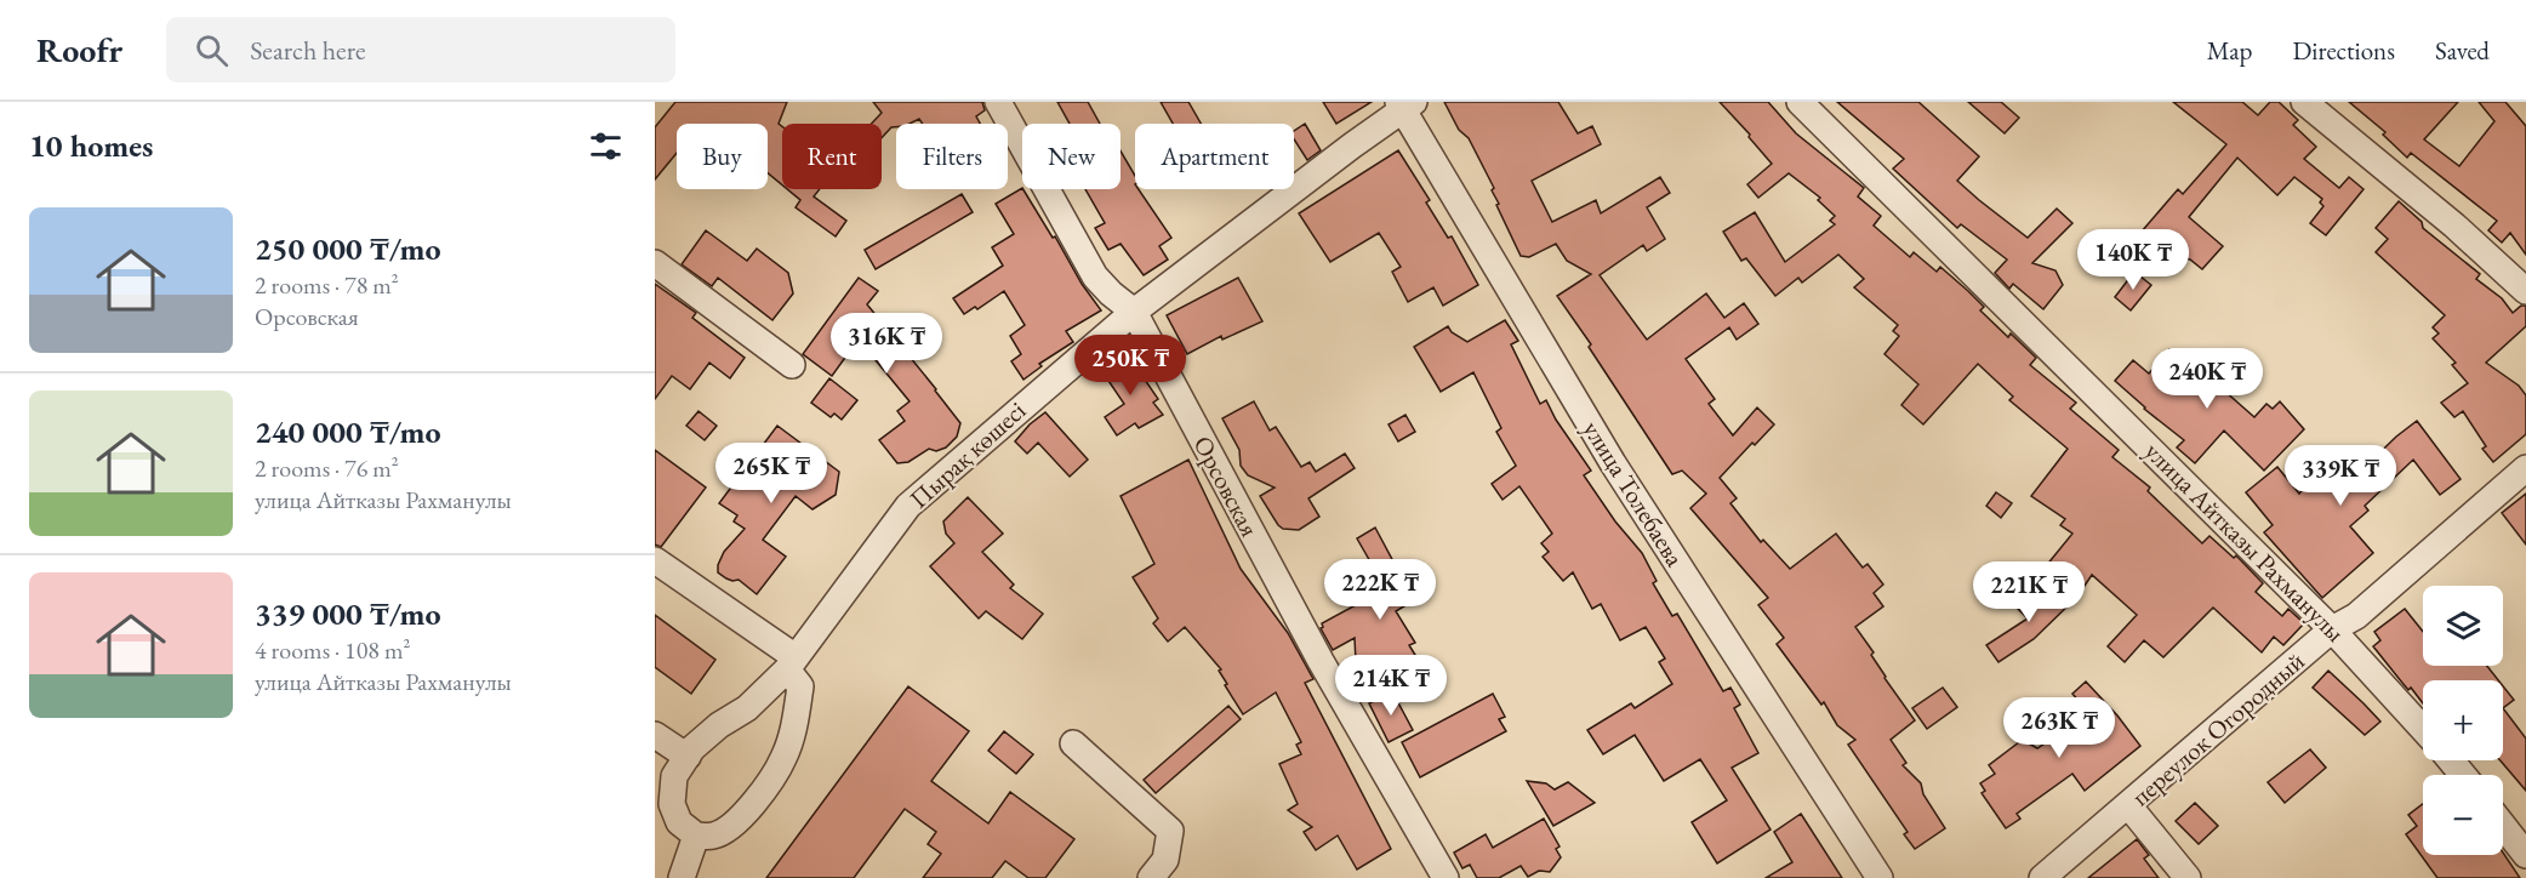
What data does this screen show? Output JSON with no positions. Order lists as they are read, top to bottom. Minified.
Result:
{"streets":{"street":["Пырақ көшесі","Орсовская","улица Толебаева","улица Айтказы Рахманулы","переулок Огородный"]},"crossings":[["Пырақ көшесі","Орсовская"],["Пырақ көшесі","улица Толебаева"],["улица Айтказы Рахманулы","переулок Огородный"]],"page":{"header":"Roofr","search":"Search here","nav":["Map","Directions","Saved"],"heading":"10 homes","chip":["Buy","Rent","Filters","New","Apartment"],"list":[{"name":"250 000 ₸/mo","note":"2 rooms · 78 m² · Орсовская"},{"name":"240 000 ₸/mo","note":"2 rooms · 76 m² · улица Айтказы Рахманулы"},{"name":"339 000 ₸/mo","note":"4 rooms · 108 m² · улица Айтказы Рахманулы"}],"price":["140K ₸","316K ₸","250K ₸","240K ₸","265K ₸","339K ₸","222K ₸","221K ₸","214K ₸","263K ₸"],"map_buttons":["+","−"]}}
